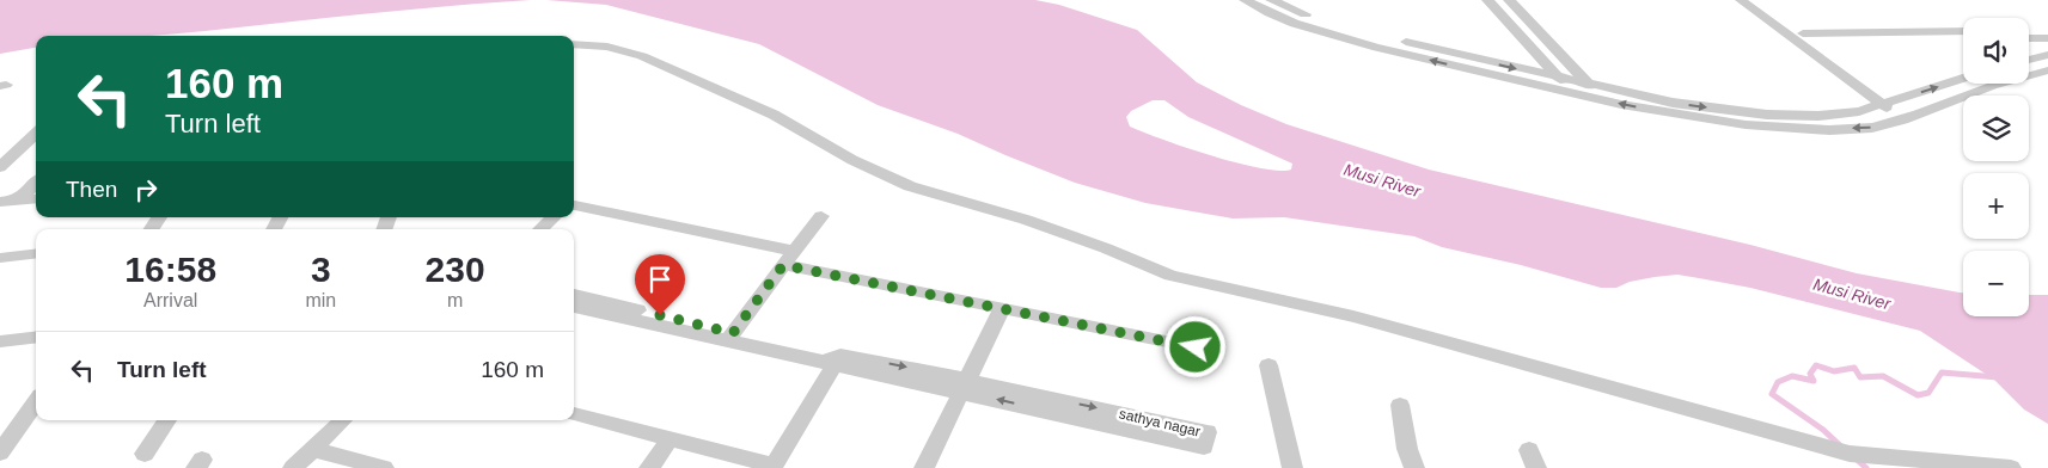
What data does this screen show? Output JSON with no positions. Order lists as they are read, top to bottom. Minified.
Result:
{"streets":{"street":["sathya nagar"]},"water":["Musi River"],"page":{"map_buttons":["+","−"],"turn":["160 m","Turn left"],"then":"Then","eta":["16:58","Arrival","3","min","230","m"],"list":[{"name":"Turn left","value":"160 m"}]}}
